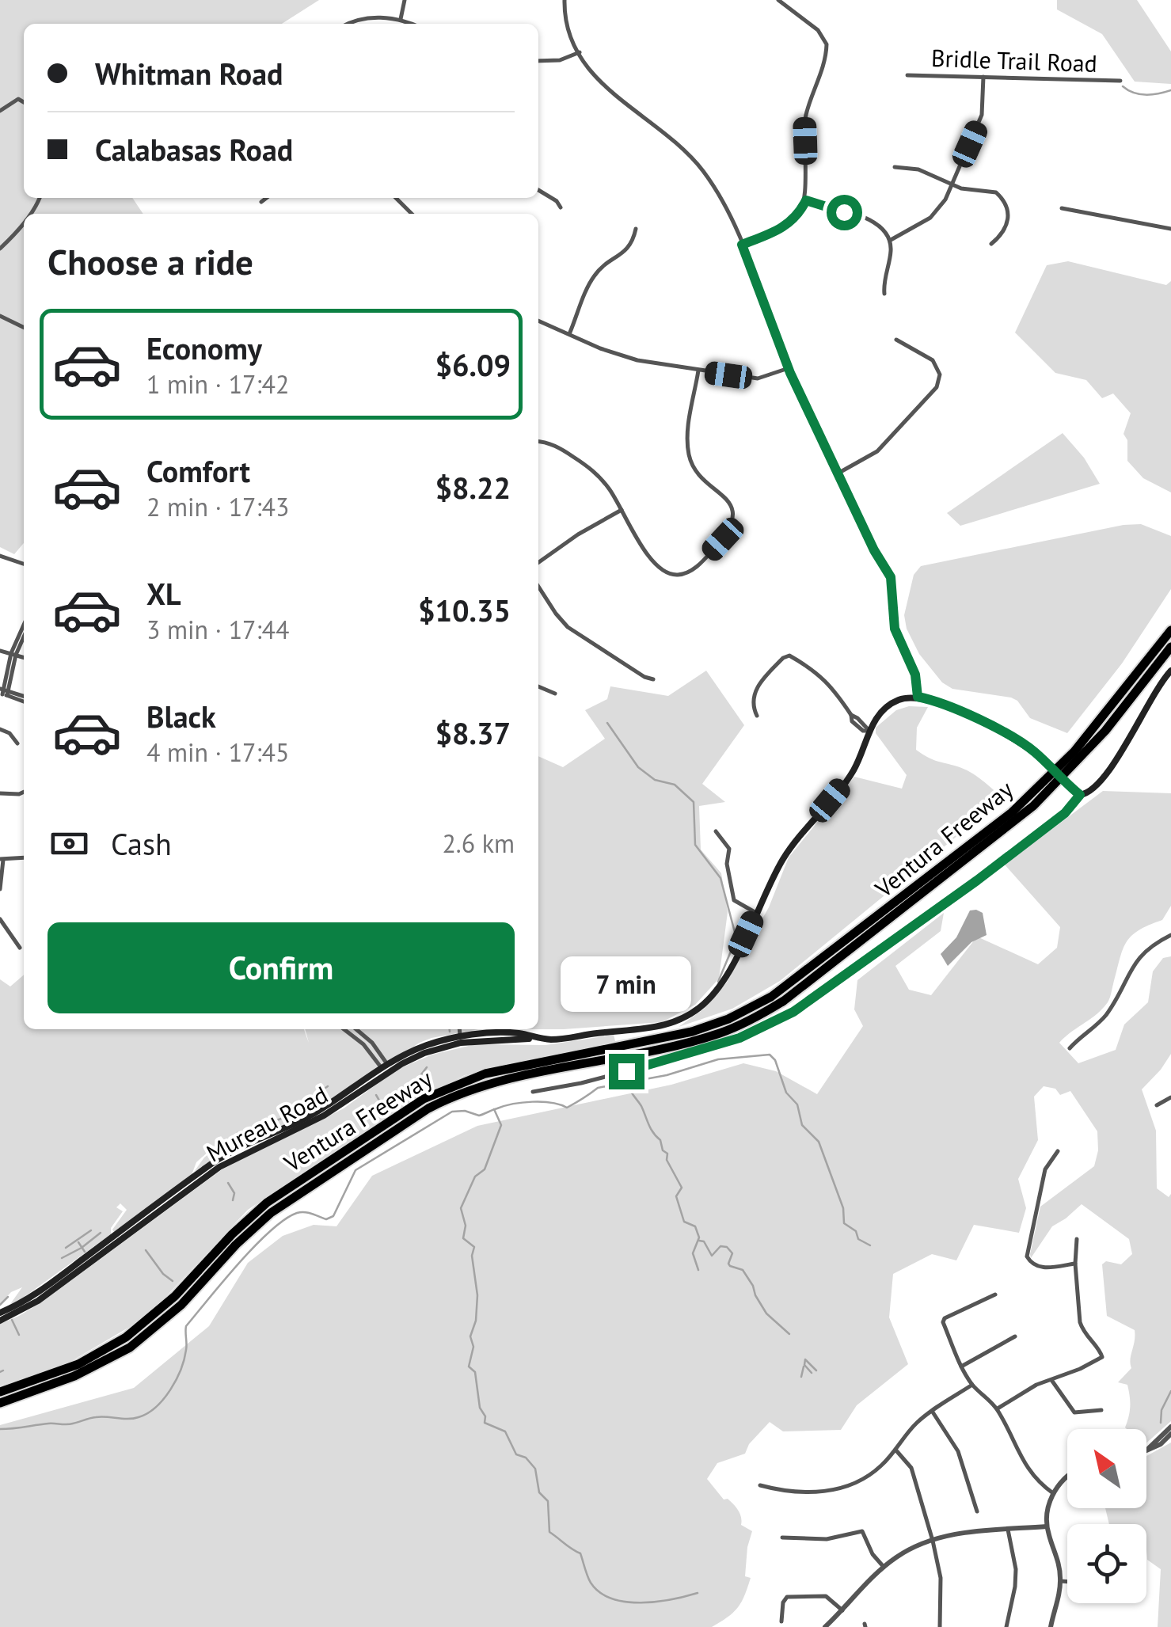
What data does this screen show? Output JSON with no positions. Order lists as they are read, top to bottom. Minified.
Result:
{"streets":{"highway":["Ventura Freeway"],"main road":["Mureau Road"],"street":["Bridle Trail Road"]},"north":"top left","page":{"banner":["Whitman Road","Calabasas Road"],"heading":"Choose a ride","list":[{"name":"Economy","note":"1 min · 17:42","value":"$6.09"},{"name":"Comfort","note":"2 min · 17:43","value":"$8.22"},{"name":"XL","note":"3 min · 17:44","value":"$10.35"},{"name":"Black","note":"4 min · 17:45","value":"$8.37"}],"pay":["Cash","2.6 km"],"buttons":"Confirm","bubble":"7 min"}}
